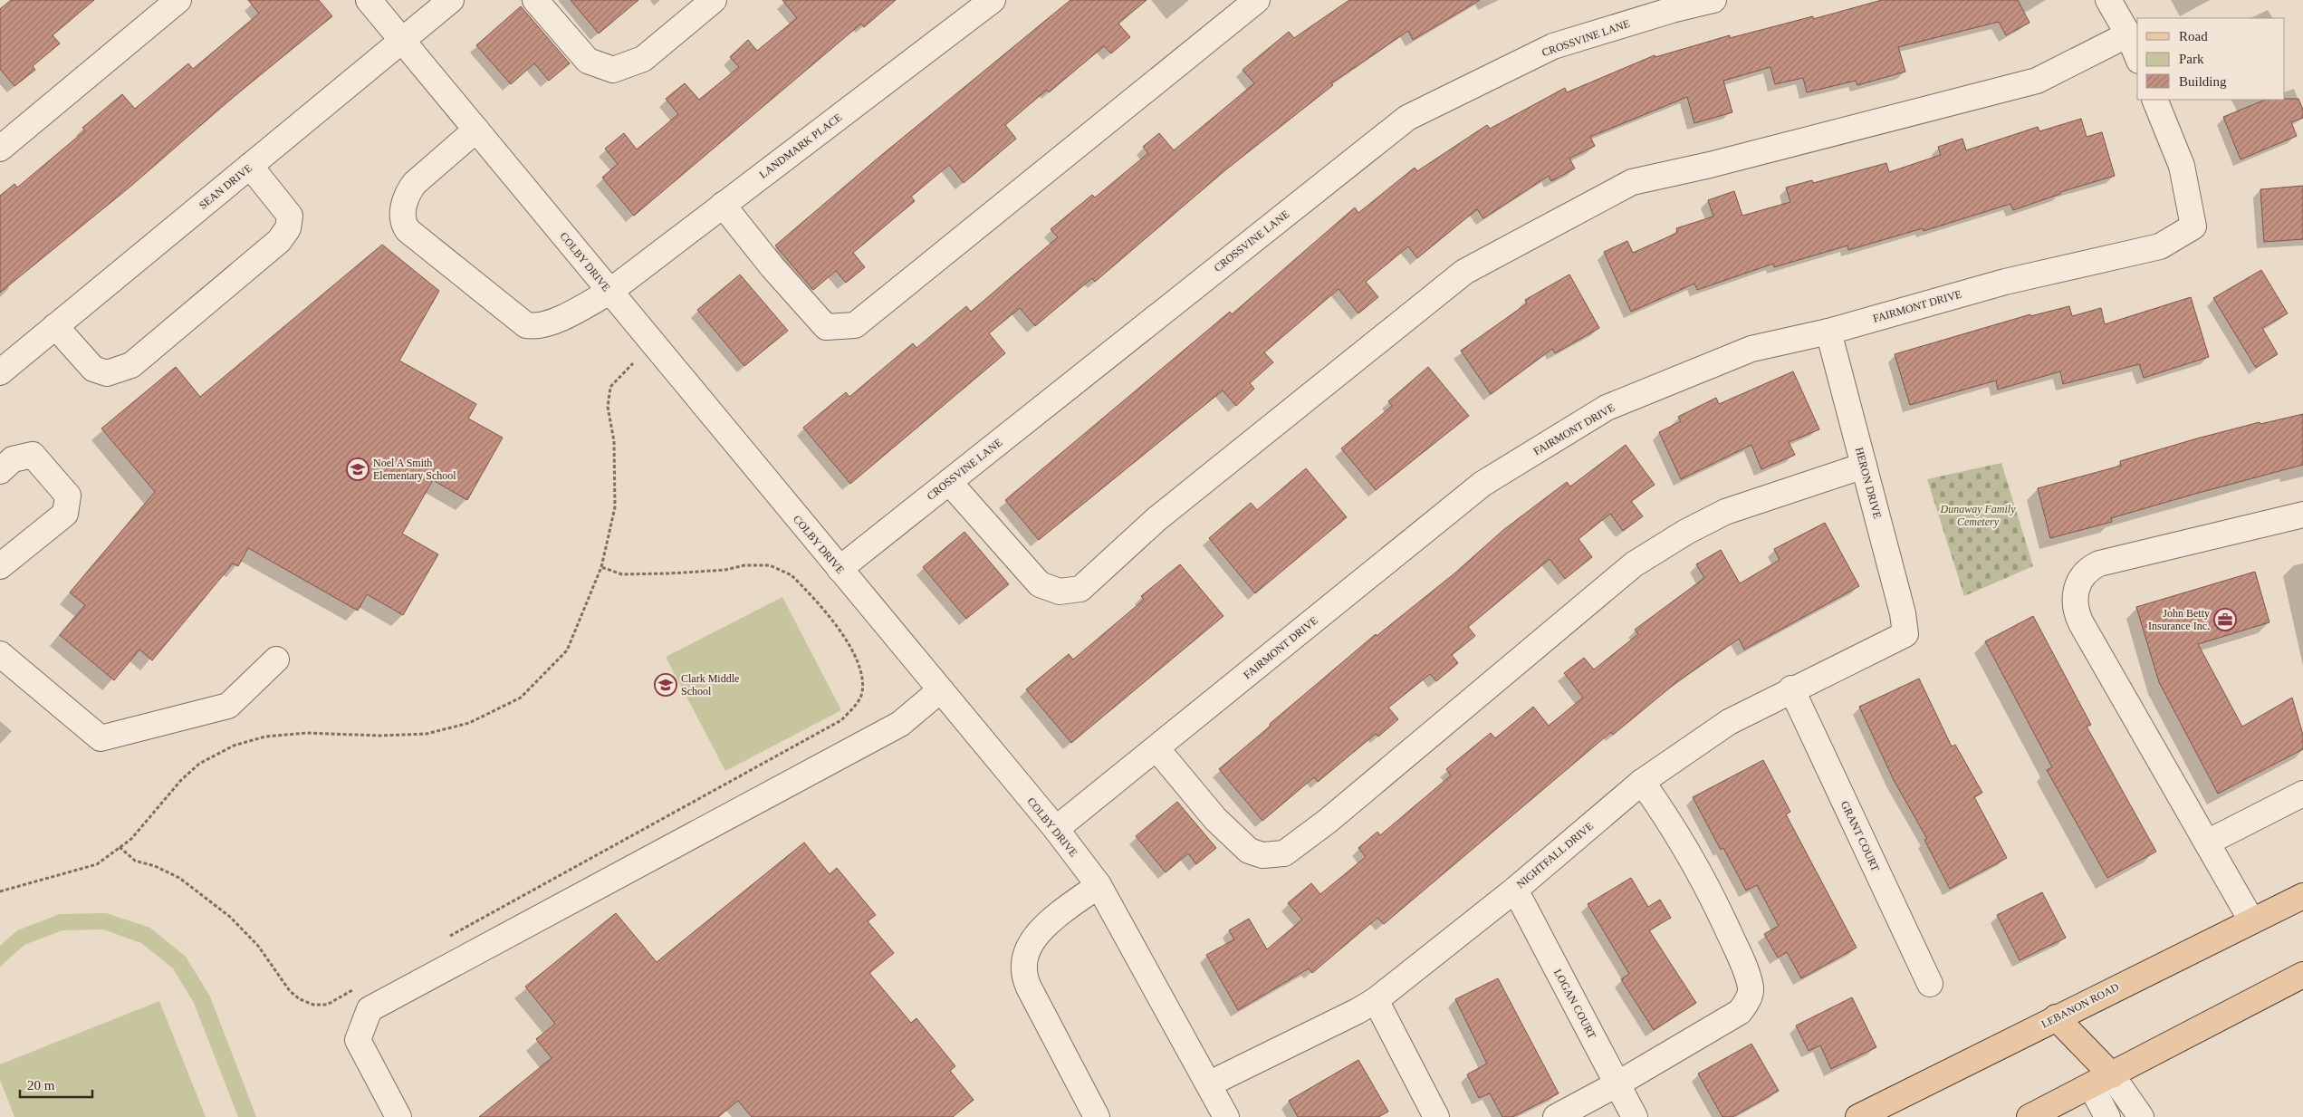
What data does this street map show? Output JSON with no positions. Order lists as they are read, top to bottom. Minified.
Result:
{"streets":{"main road":["LEBANON ROAD"],"street":["CROSSVINE LANE","LANDMARK PLACE","SEAN DRIVE","COLBY DRIVE","FAIRMONT DRIVE","HERON DRIVE","GRANT COURT","NIGHTFALL DRIVE","LOGAN COURT"]},"crossings":[["CROSSVINE LANE","COLBY DRIVE"],["LANDMARK PLACE","COLBY DRIVE"],["SEAN DRIVE","COLBY DRIVE"],["COLBY DRIVE","FAIRMONT DRIVE"],["COLBY DRIVE","NIGHTFALL DRIVE"],["FAIRMONT DRIVE","HERON DRIVE"],["HERON DRIVE","NIGHTFALL DRIVE"],["GRANT COURT","NIGHTFALL DRIVE"],["NIGHTFALL DRIVE","LOGAN COURT"]],"parks":["Dunaway Family Cemetery"],"places":{"school or university":["Noel A Smith Elementary School","Clark Middle School"],"office":["John Betty Insurance Inc."]},"legend":["Road","Park","Building"],"scale_bar":"20 m"}
